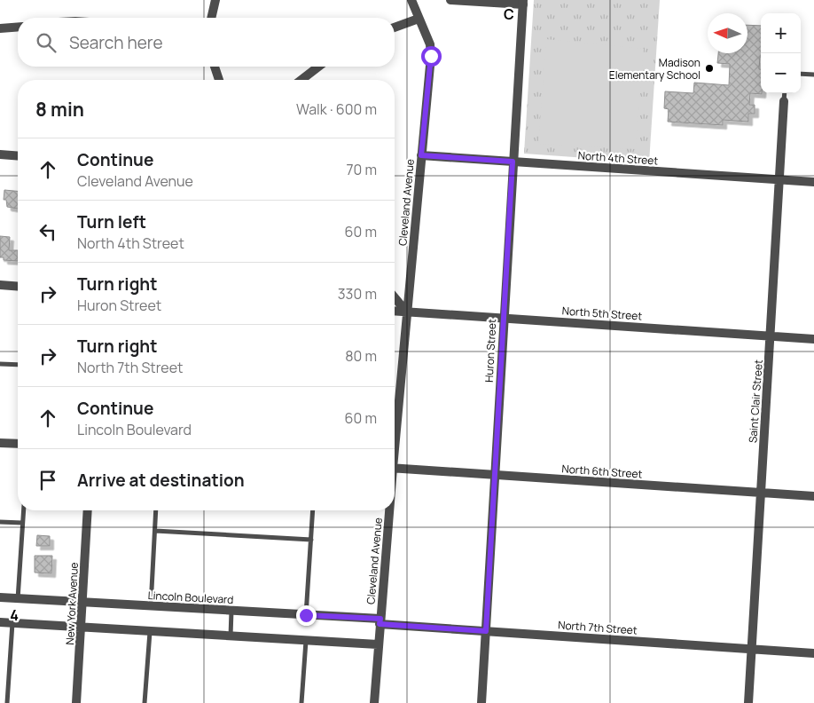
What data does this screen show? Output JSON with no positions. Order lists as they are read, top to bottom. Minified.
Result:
{"streets":{"street":["North 4th Street","Cleveland Avenue","North 5th Street","Huron Street","Saint Clair Street","North 6th Street","Lincoln Boulevard","New York Avenue","North 7th Street"]},"crossings":[["North 4th Street","Cleveland Avenue"],["North 4th Street","Huron Street"],["North 4th Street","Saint Clair Street"],["Cleveland Avenue","North 5th Street"],["Cleveland Avenue","Lincoln Boulevard"],["Cleveland Avenue","North 7th Street"],["North 5th Street","Huron Street"],["North 5th Street","Saint Clair Street"],["Huron Street","North 6th Street"],["Huron Street","North 7th Street"],["Saint Clair Street","North 6th Street"],["Saint Clair Street","North 7th Street"],["Lincoln Boulevard","New York Avenue"],["Lincoln Boulevard","North 7th Street"]],"places":["Madison Elementary School"],"north":"left","page":{"map_buttons":["+","−"],"search":"Search here","heading":["8 min","Walk · 600 m"],"list":[["Continue","Cleveland Avenue","70 m"],["Turn left","North 4th Street","60 m"],["Turn right","Huron Street","330 m"],["Turn right","North 7th Street","80 m"],["Continue","Lincoln Boulevard","60 m"],"Arrive at destination"]},"grid":{"columns":["C"],"rows":["4"]}}
